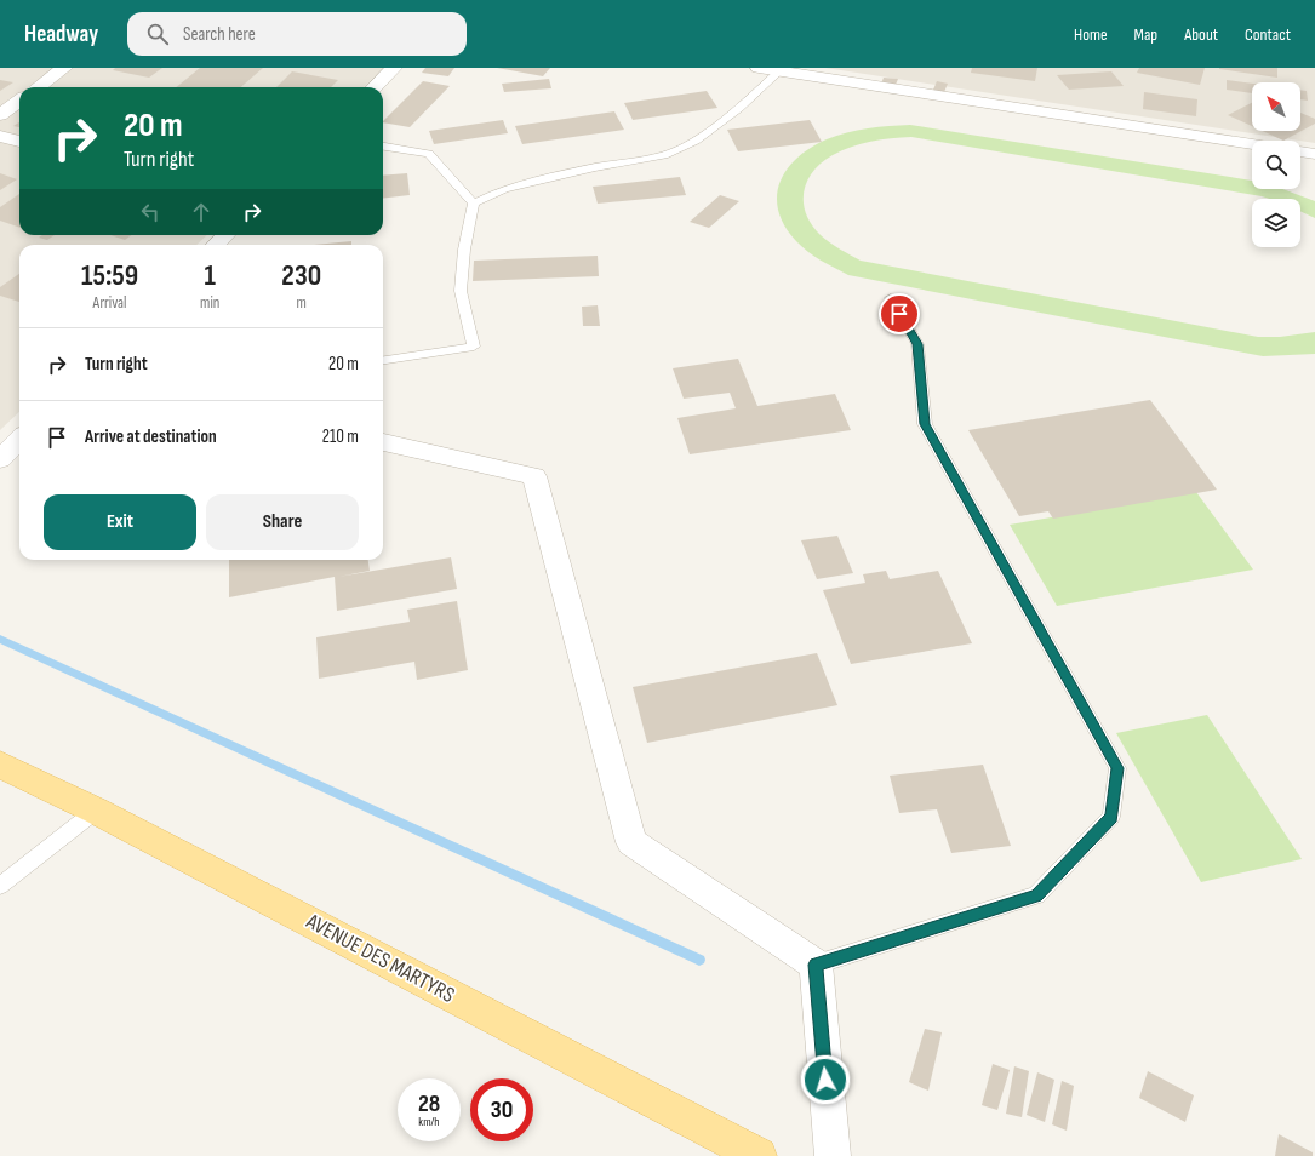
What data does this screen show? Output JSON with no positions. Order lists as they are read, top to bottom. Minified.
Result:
{"streets":{"main road":["AVENUE DES MARTYRS"]},"north":"top left","page":{"header":"Headway","search":"Search here","nav":["Home","Map","About","Contact"],"turn":["20 m","Turn right"],"eta":["15:59","Arrival","1","min","230","m"],"list":[{"name":"Turn right","value":"20 m"},{"name":"Arrive at destination","value":"210 m"}],"buttons":["Exit","Share"],"speed":"28 km/h","limit":"30"}}
